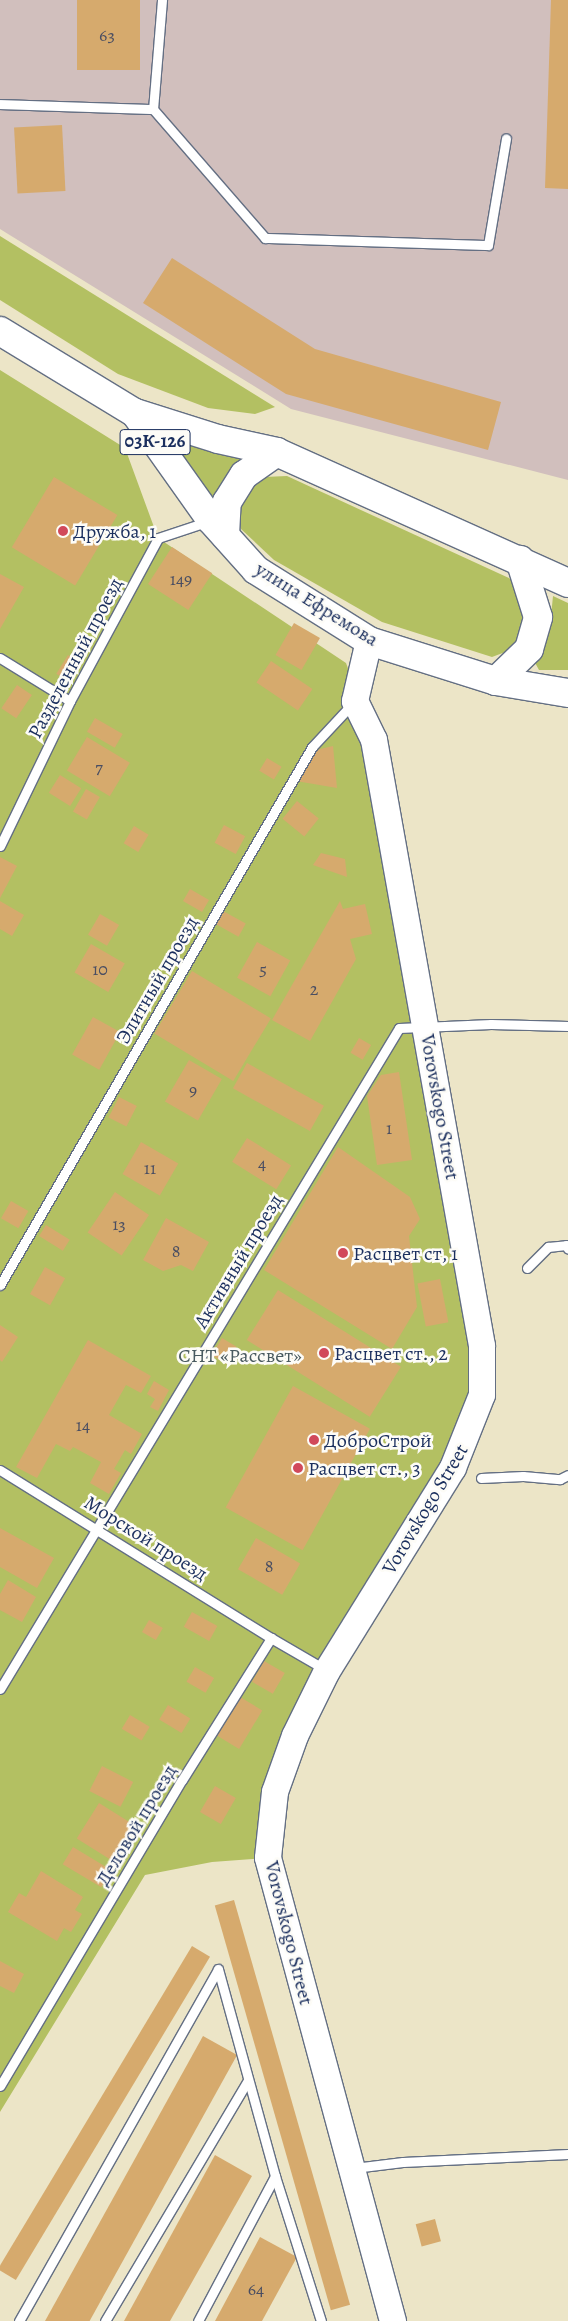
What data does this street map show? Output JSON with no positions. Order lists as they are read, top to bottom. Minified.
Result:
{"streets":{"main road":["03К-126","улица Ефремова"],"street":["Vorovskogo Street"],"lane":["Разделенный проезд","Элитный проезд","Активный проезд","Морской проезд","Деловой проезд"]},"crossings":[["улица Ефремова","Разделенный проезд"],["Элитный проезд","Vorovskogo Street"],["Vorovskogo Street","Активный проезд"],["Активный проезд","Морской проезд"],["Морской проезд","Деловой проезд"]],"parks":["СНТ «Рассвет»"],"places":["Дружба, 1","Расцвет ст, 1","Расцвет ст., 2","ДоброСтрой","Расцвет ст., 3"],"house_numbers":["63","149","7","10","5","2","9","1","4","11","13","8","14","8","64"]}
